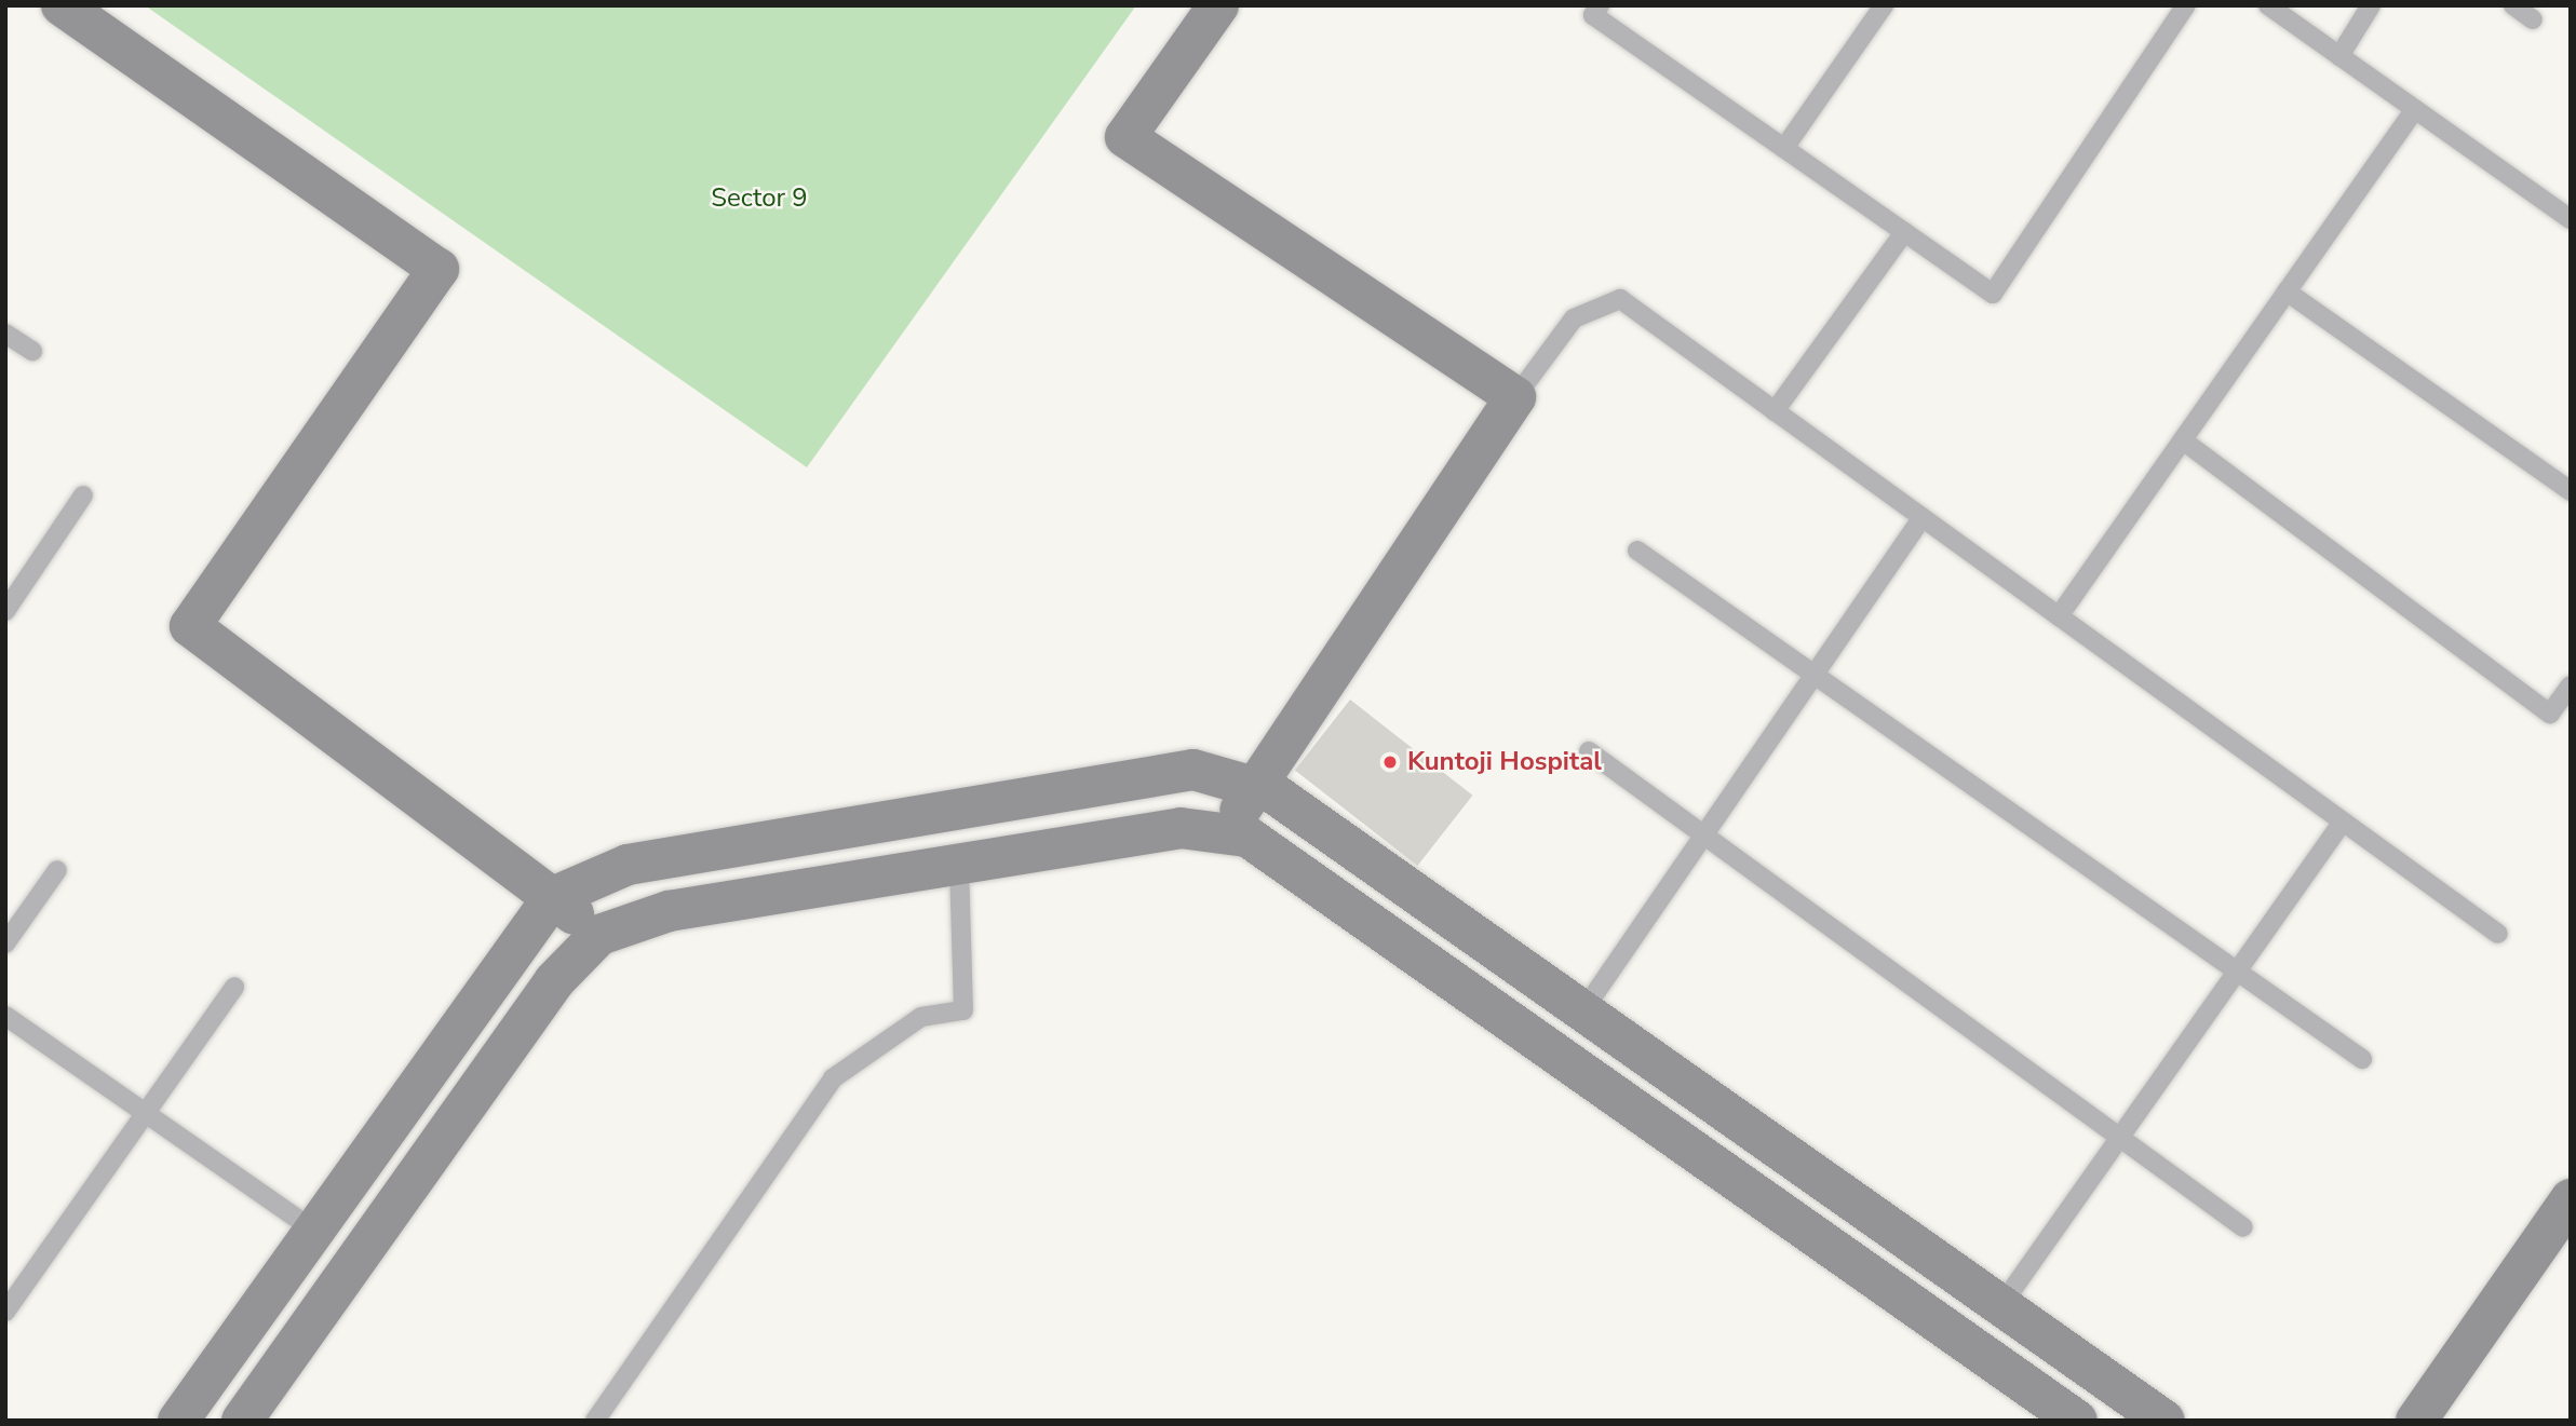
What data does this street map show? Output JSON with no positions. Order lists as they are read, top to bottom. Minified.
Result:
{"parks":["Sector 9"],"places":["Kuntoji Hospital"]}
